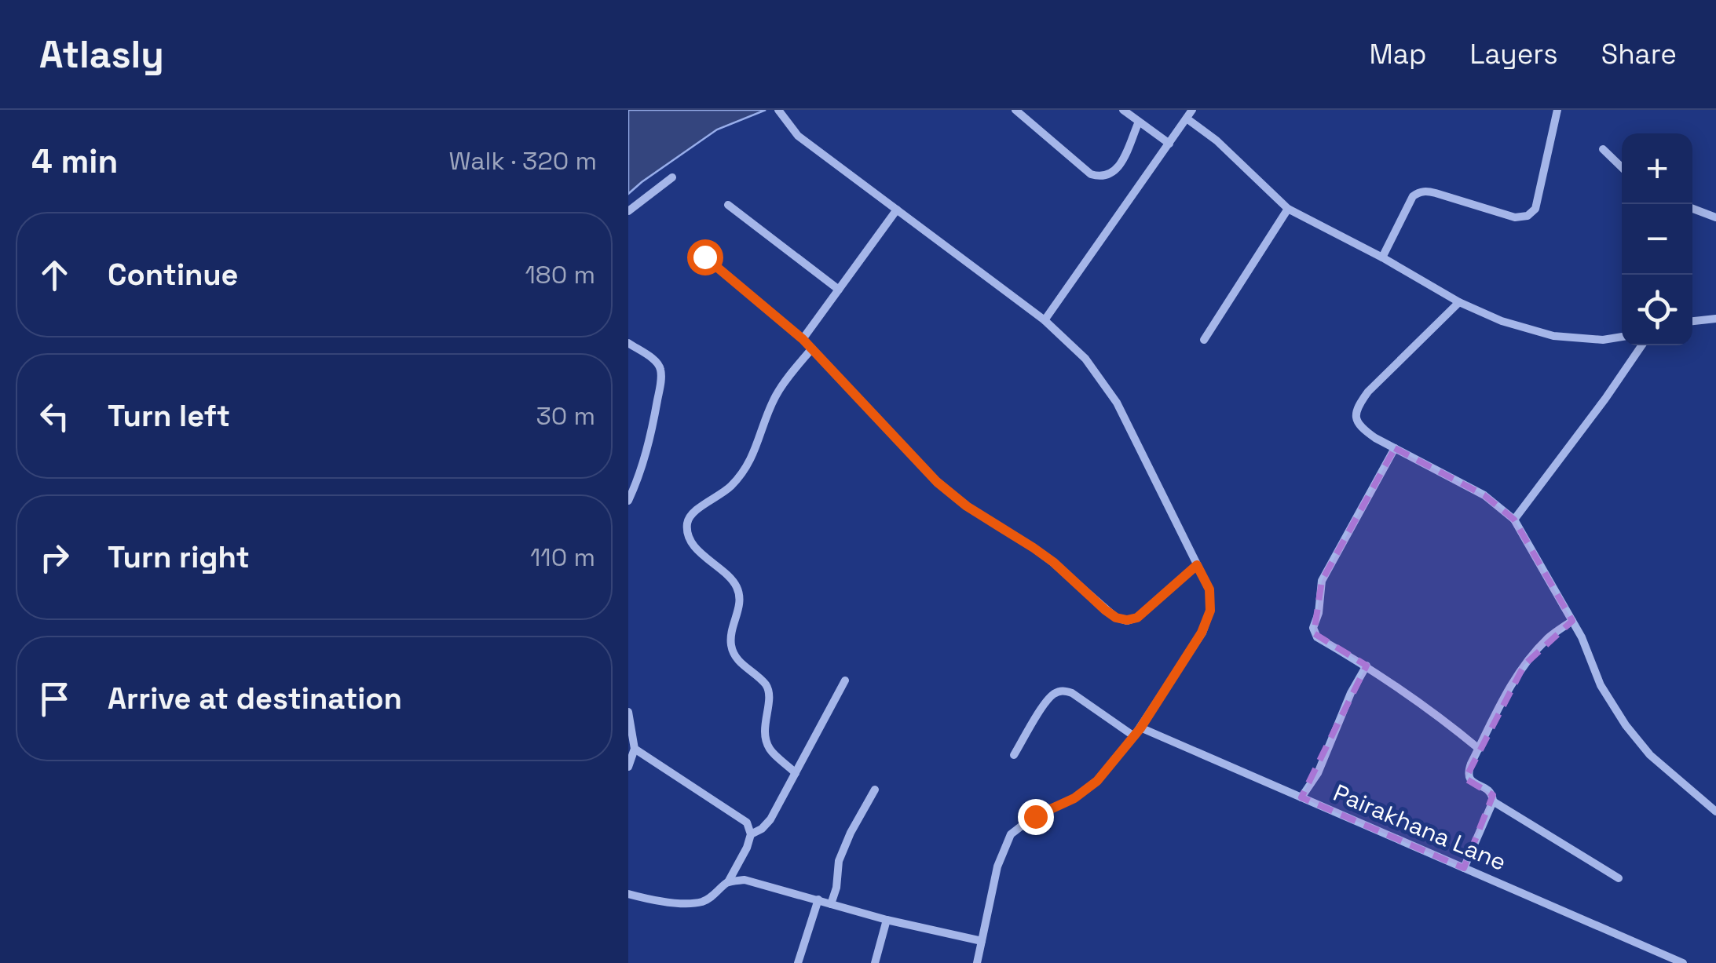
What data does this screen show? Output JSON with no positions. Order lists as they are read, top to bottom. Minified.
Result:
{"streets":{"street":["Pairakhana Lane"]},"page":{"header":"Atlasly","nav":["Map","Layers","Share"],"heading":["4 min","Walk · 320 m"],"map_buttons":["+","−"],"list":[["Continue","180 m"],["Turn left","30 m"],["Turn right","110 m"],"Arrive at destination"]}}
